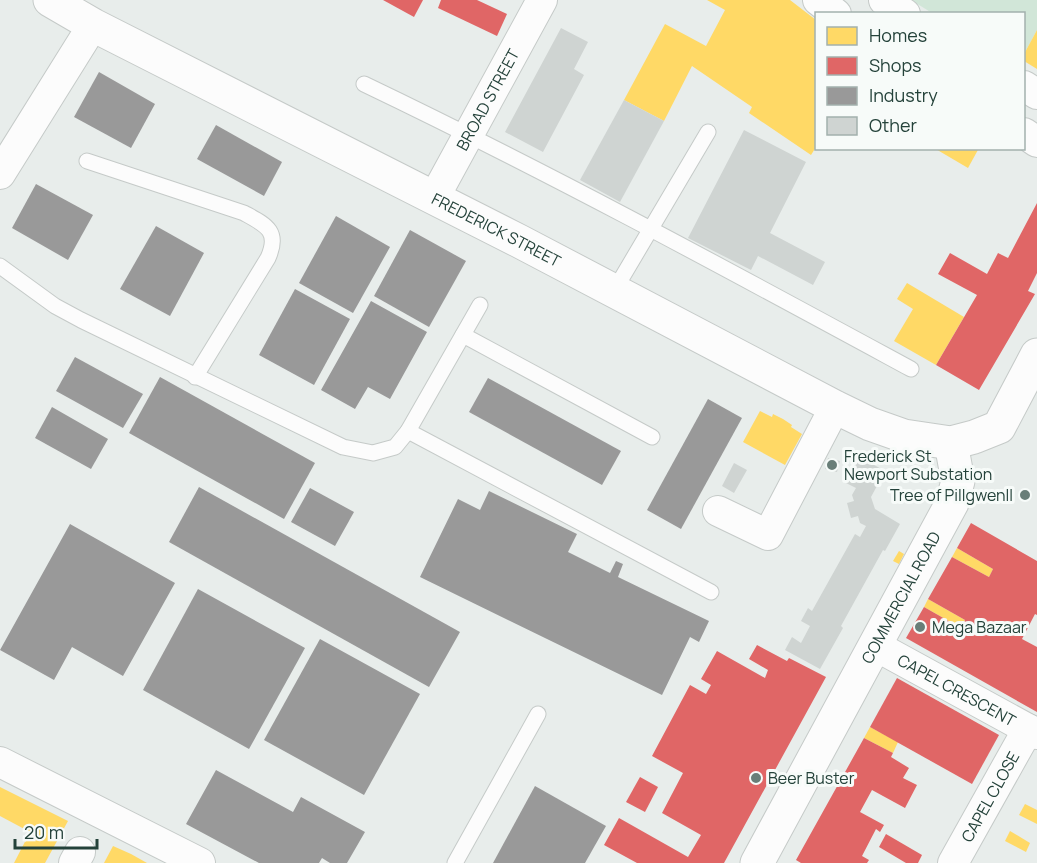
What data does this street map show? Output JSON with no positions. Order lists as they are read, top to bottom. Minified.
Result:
{"streets":{"street":["BROAD STREET","FREDERICK STREET","COMMERCIAL ROAD","CAPEL CRESCENT","CAPEL CLOSE"]},"crossings":[["BROAD STREET","FREDERICK STREET"],["FREDERICK STREET","COMMERCIAL ROAD"],["COMMERCIAL ROAD","CAPEL CRESCENT"],["CAPEL CRESCENT","CAPEL CLOSE"]],"places":["Frederick St Newport Substation","Tree of Pillgwenll","Mega Bazaar","Beer Buster"],"legend":["Homes","Shops","Industry","Other"],"scale_bar":"20 m"}
